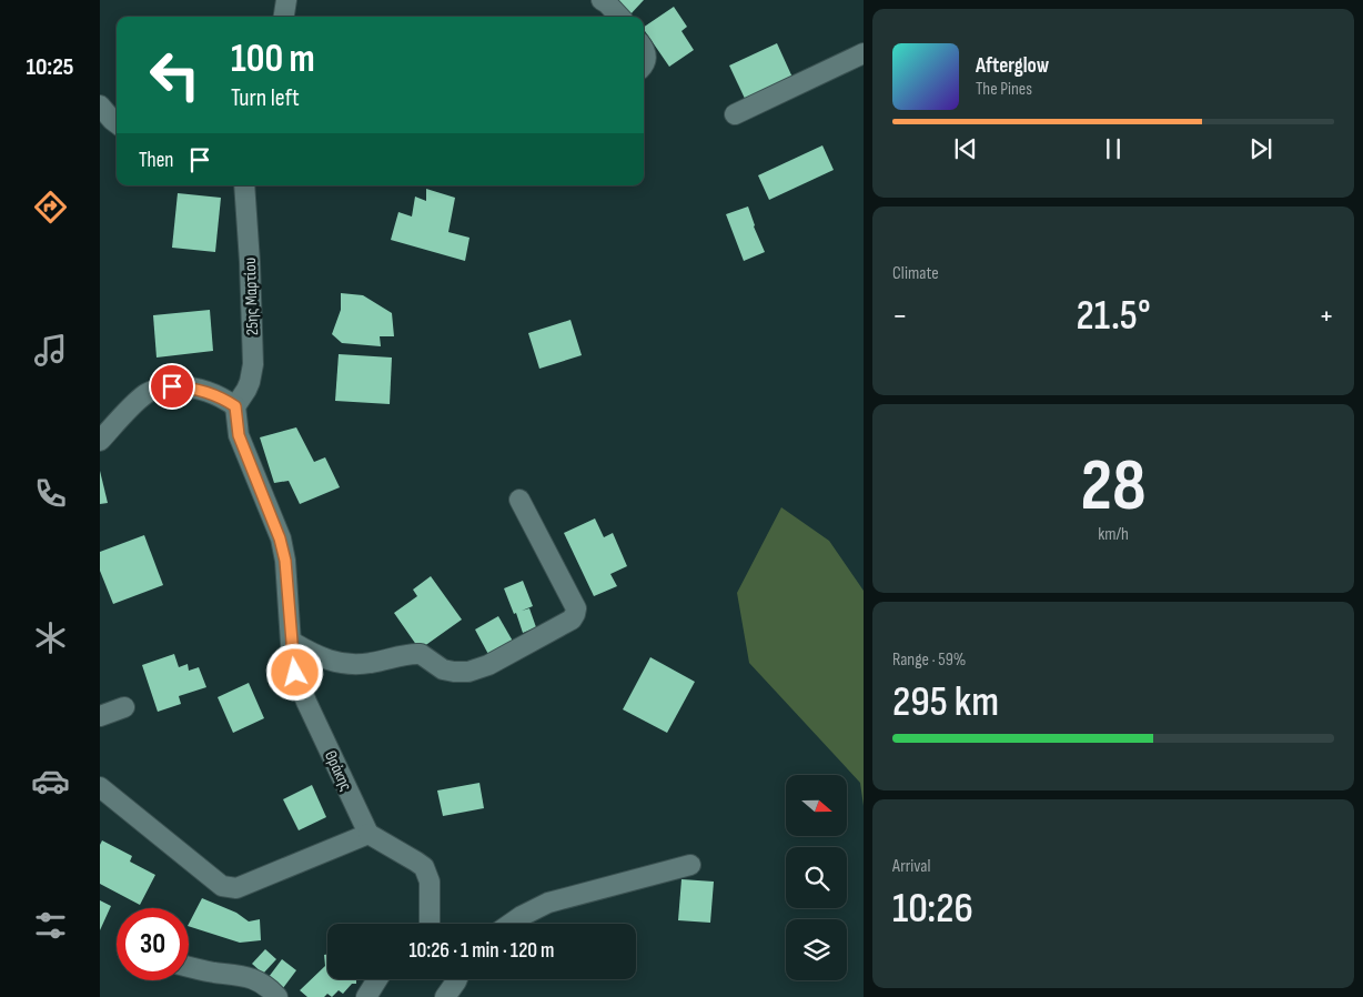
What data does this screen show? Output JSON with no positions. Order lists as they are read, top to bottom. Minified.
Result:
{"streets":{"street":["25ης Μαρτίου","Θράκης"]},"crossings":[["25ης Μαρτίου","Θράκης"]],"north":"right","page":{"tabs":"10:25","turn":["100 m","Turn left"],"song":["Afterglow","The Pines"],"then":"Then","tile":["Climate",["28","km/h"],["Range · 59%","295 km"],["Arrival","10:26"]],"heat":["−","21.5°","+"],"limit":"30","trip":"10:26 · 1 min · 120 m"}}
